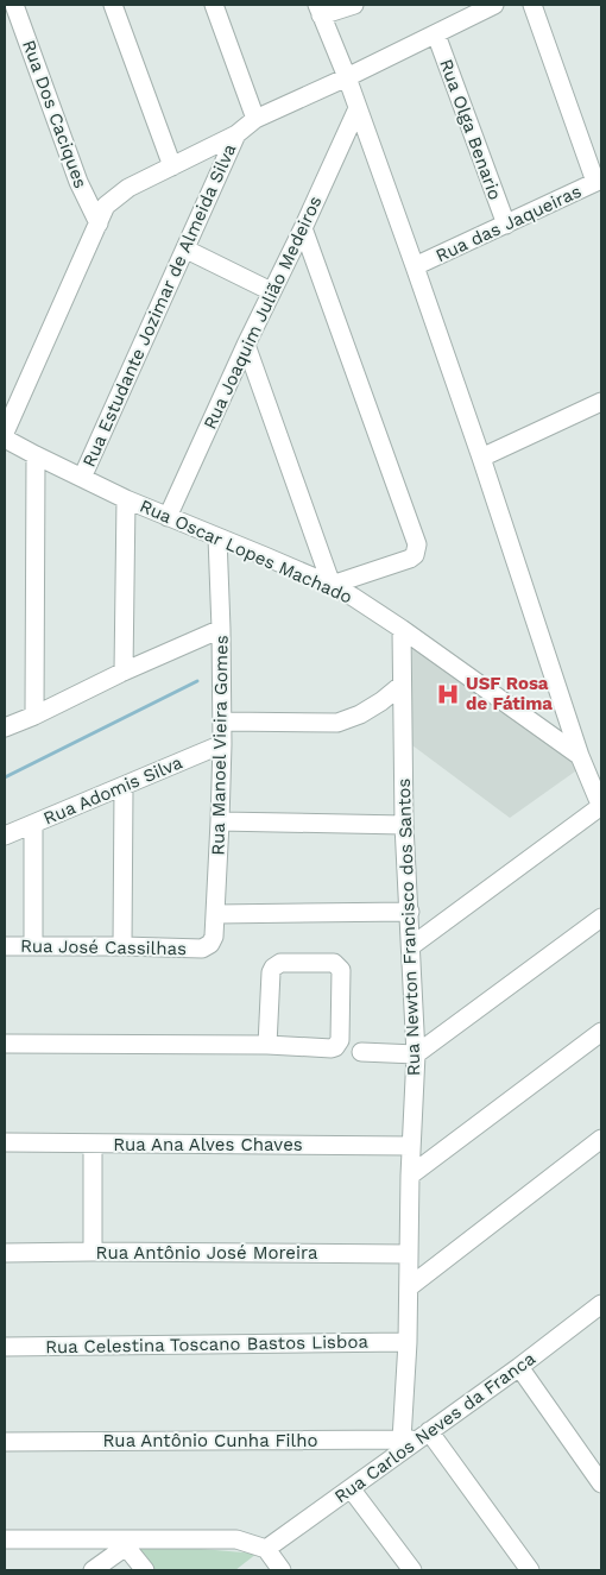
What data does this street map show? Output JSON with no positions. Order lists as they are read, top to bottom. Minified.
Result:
{"streets":{"street":["Rua Dos Caciques","Rua Olga Benario","Rua das Jaqueiras","Rua Estudante Jozimar de Almeida Silva","Rua Joaquim Julião Medeiros","Rua Oscar Lopes Machado","Rua Manoel Vieira Gomes","Rua Adomis Silva","Rua Newton Francisco dos Santos","Rua José Cassilhas","Rua Ana Alves Chaves","Rua Antônio José Moreira","Rua Celestina Toscano Bastos Lisboa","Rua Carlos Neves da Franca","Rua Antônio Cunha Filho"]},"crossings":[["Rua Olga Benario","Rua das Jaqueiras"],["Rua Estudante Jozimar de Almeida Silva","Rua Oscar Lopes Machado"],["Rua Joaquim Julião Medeiros","Rua Oscar Lopes Machado"],["Rua Oscar Lopes Machado","Rua Manoel Vieira Gomes"],["Rua Oscar Lopes Machado","Rua Newton Francisco dos Santos"],["Rua Manoel Vieira Gomes","Rua Adomis Silva"],["Rua Manoel Vieira Gomes","Rua José Cassilhas"],["Rua Newton Francisco dos Santos","Rua Ana Alves Chaves"],["Rua Newton Francisco dos Santos","Rua Antônio José Moreira"],["Rua Newton Francisco dos Santos","Rua Celestina Toscano Bastos Lisboa"],["Rua Newton Francisco dos Santos","Rua Carlos Neves da Franca"],["Rua Newton Francisco dos Santos","Rua Antônio Cunha Filho"],["Rua Carlos Neves da Franca","Rua Antônio Cunha Filho"]],"places":{"hospital":["USF Rosa de Fátima"]}}
